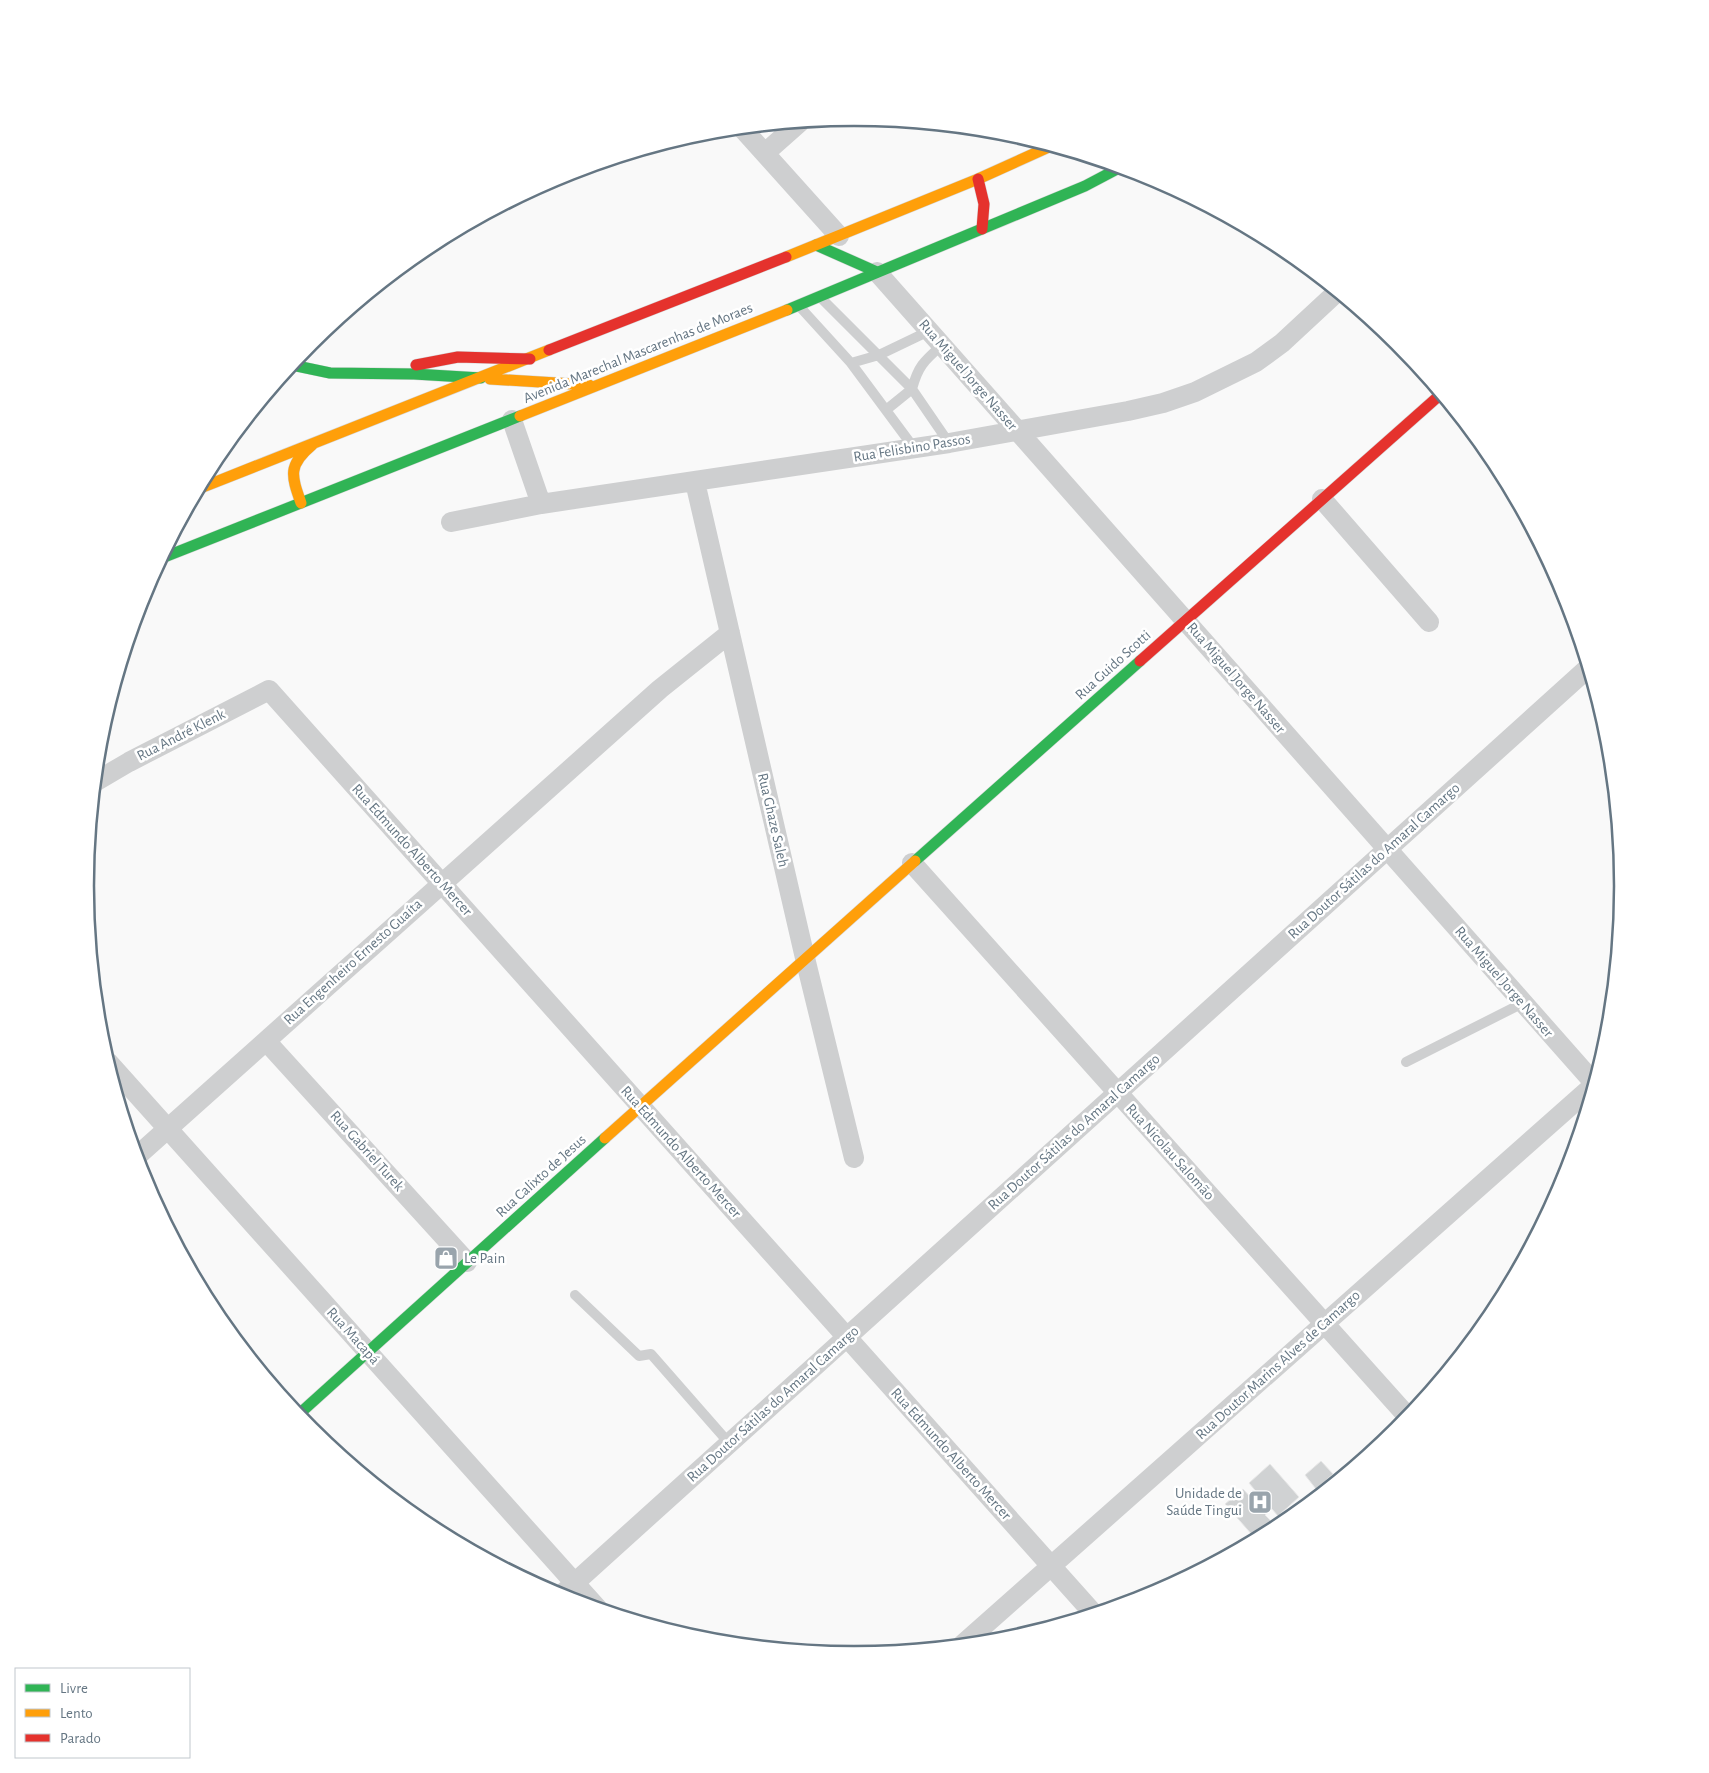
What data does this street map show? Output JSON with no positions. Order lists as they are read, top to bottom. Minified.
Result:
{"streets":{"main road":["Avenida Marechal Mascarenhas de Moraes","Rua Guido Scotti","Rua Calixto de Jesus"],"street":["Rua Miguel Jorge Nasser","Rua Felisbino Passos","Rua André Klenk","Rua Ghaze Saleh","Rua Edmundo Alberto Mercer","Rua Doutor Sátilas do Amaral Camargo","Rua Engenheiro Ernesto Guaíta","Rua Gabriel Turek","Rua Nicolau Salomão","Rua Macapá","Rua Doutor Marins Alves de Camargo"]},"crossings":[["Avenida Marechal Mascarenhas de Moraes","Rua Miguel Jorge Nasser"],["Rua Miguel Jorge Nasser","Rua Felisbino Passos"],["Rua Miguel Jorge Nasser","Rua Guido Scotti"],["Rua Miguel Jorge Nasser","Rua Doutor Sátilas do Amaral Camargo"],["Rua Felisbino Passos","Rua Ghaze Saleh"],["Rua Guido Scotti","Rua Ghaze Saleh"],["Rua Guido Scotti","Rua Nicolau Salomão"],["Rua Guido Scotti","Rua Calixto de Jesus"],["Rua André Klenk","Rua Edmundo Alberto Mercer"],["Rua Ghaze Saleh","Rua Engenheiro Ernesto Guaíta"],["Rua Ghaze Saleh","Rua Calixto de Jesus"],["Rua Edmundo Alberto Mercer","Rua Doutor Sátilas do Amaral Camargo"],["Rua Edmundo Alberto Mercer","Rua Engenheiro Ernesto Guaíta"],["Rua Edmundo Alberto Mercer","Rua Calixto de Jesus"],["Rua Edmundo Alberto Mercer","Rua Doutor Marins Alves de Camargo"],["Rua Doutor Sátilas do Amaral Camargo","Rua Nicolau Salomão"],["Rua Doutor Sátilas do Amaral Camargo","Rua Macapá"],["Rua Engenheiro Ernesto Guaíta","Rua Gabriel Turek"],["Rua Engenheiro Ernesto Guaíta","Rua Macapá"],["Rua Gabriel Turek","Rua Calixto de Jesus"],["Rua Nicolau Salomão","Rua Doutor Marins Alves de Camargo"],["Rua Calixto de Jesus","Rua Macapá"]],"places":{"shop":["Le Pain"],"hospital":["Unidade de Saúde Tingui"]},"legend":["Livre","Lento","Parado"]}
